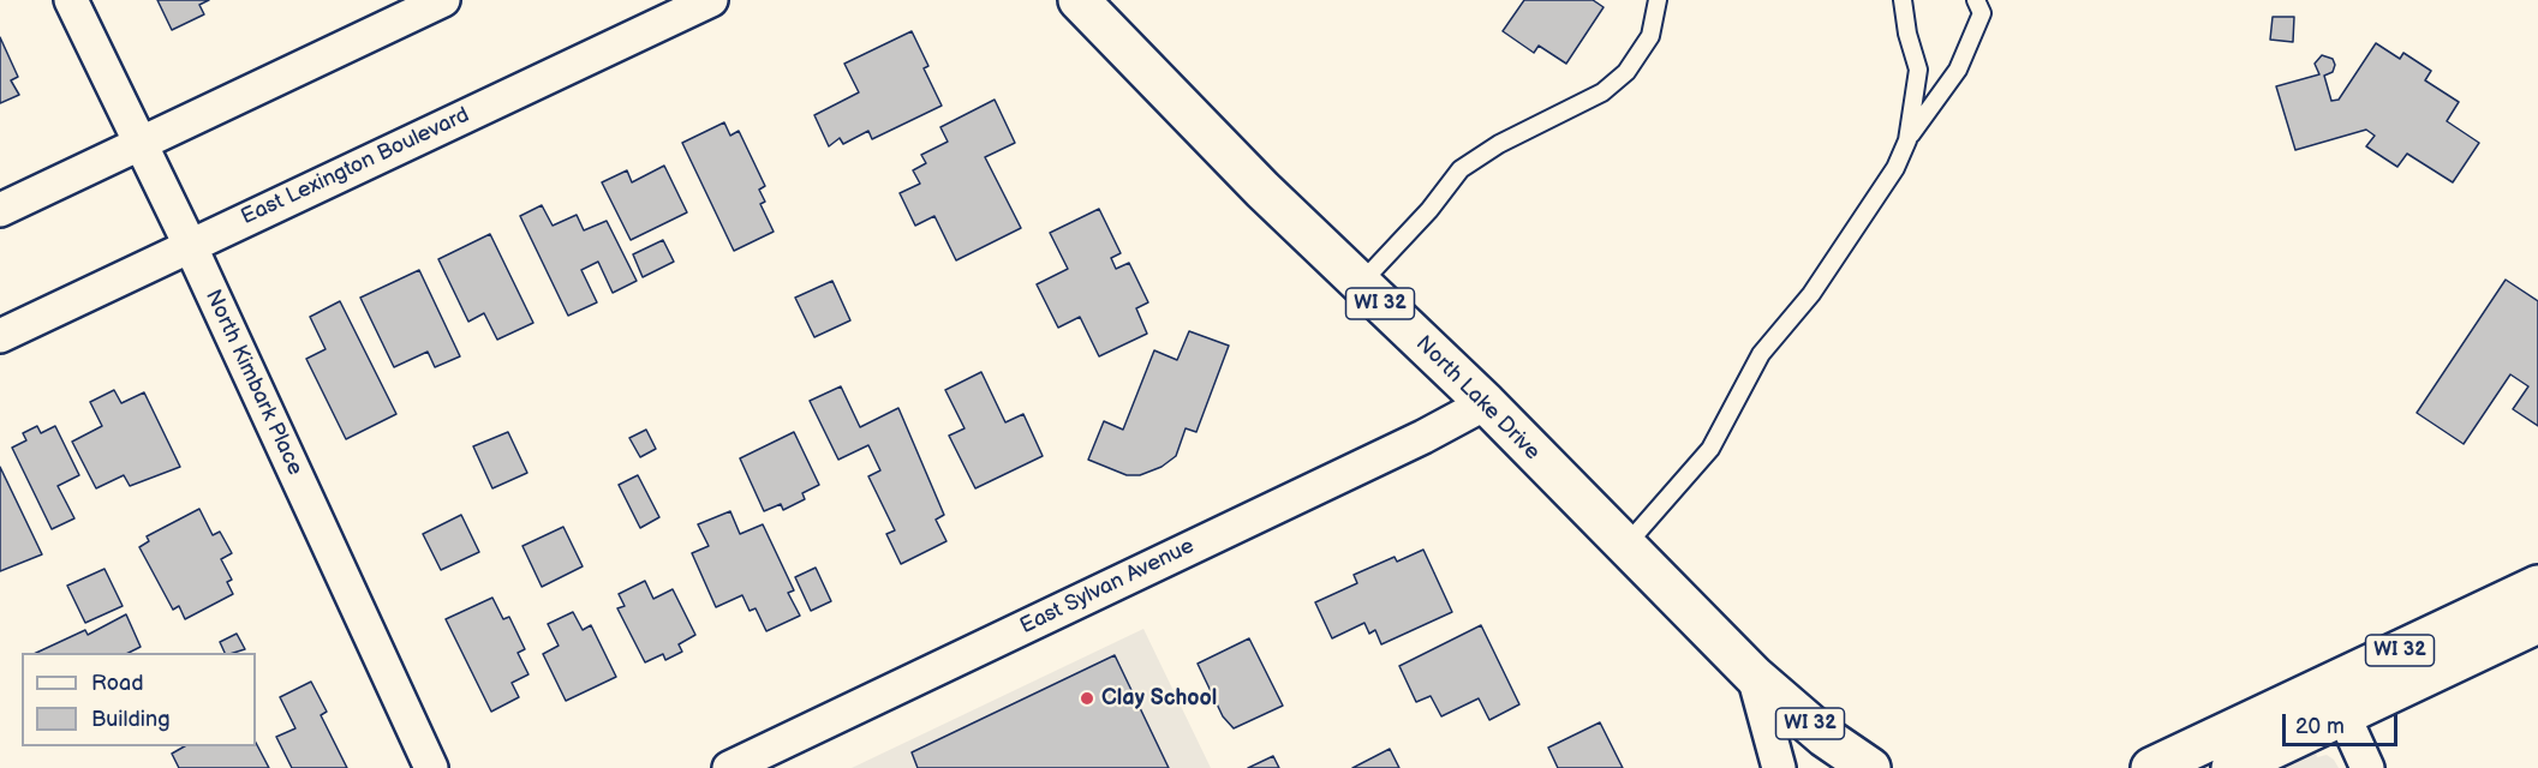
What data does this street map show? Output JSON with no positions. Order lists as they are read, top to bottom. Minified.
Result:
{"streets":{"main road":["WI 32","North Lake Drive"],"street":["East Lexington Boulevard","North Kimbark Place","East Sylvan Avenue"]},"crossings":[["East Lexington Boulevard","North Kimbark Place"],["North Lake Drive","East Sylvan Avenue"]],"places":["Clay School"],"legend":["Road","Building"],"scale_bar":"20 m"}
